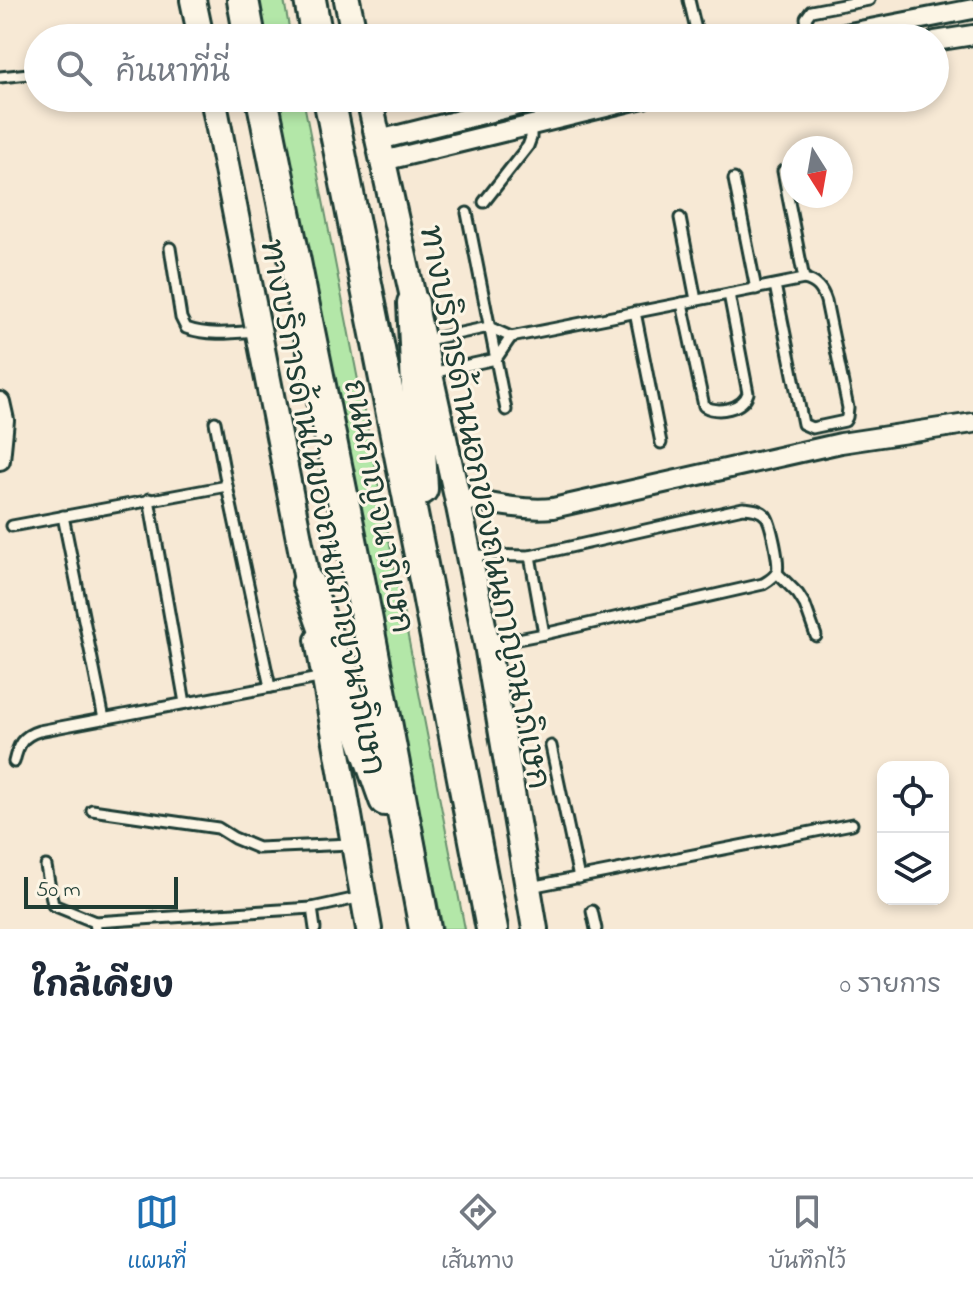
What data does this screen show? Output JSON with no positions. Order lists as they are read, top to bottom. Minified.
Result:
{"streets":{"highway":["ถนนกาญจนาภิเษก"],"main road":["ทางบริการด้านในของถนนกาญจนาภิเษก","ทางบริการด้านนอกของถนนกาญจนาภิเษก"]},"scale_bar":"50 m","north":"bottom","page":{"search":"ค้นหาที่นี่","scale":"50 m","heading":["ใกล้เคียง","0 รายการ"],"nav":["แผนที่","เส้นทาง","บันทึกไว้"]}}
